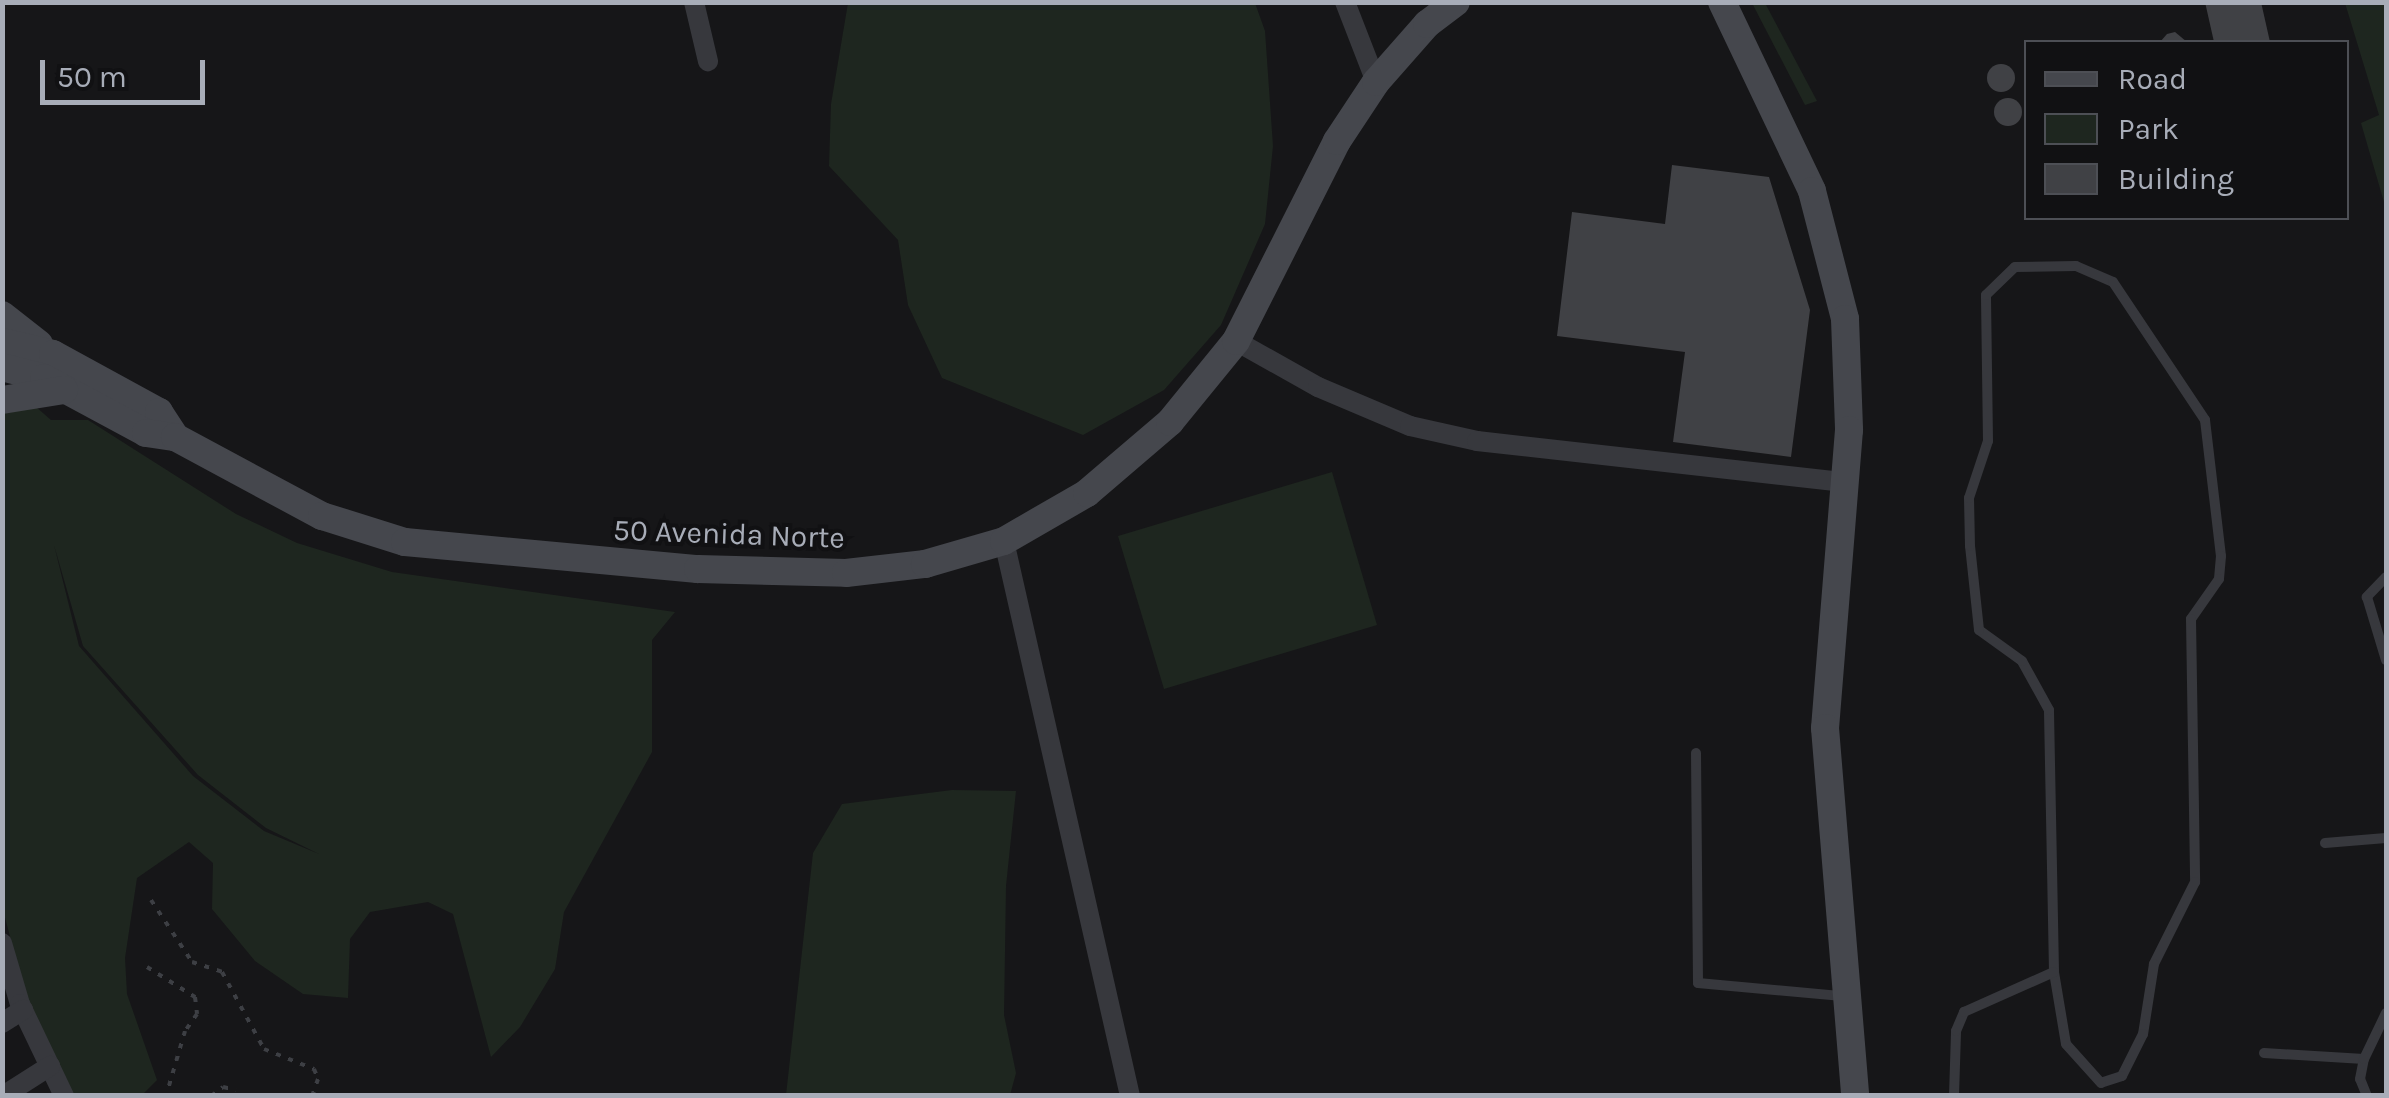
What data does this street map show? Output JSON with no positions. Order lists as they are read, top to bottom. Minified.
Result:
{"streets":{"street":["50 Avenida Norte"]},"legend":["Road","Park","Building"],"scale_bar":"50 m"}
